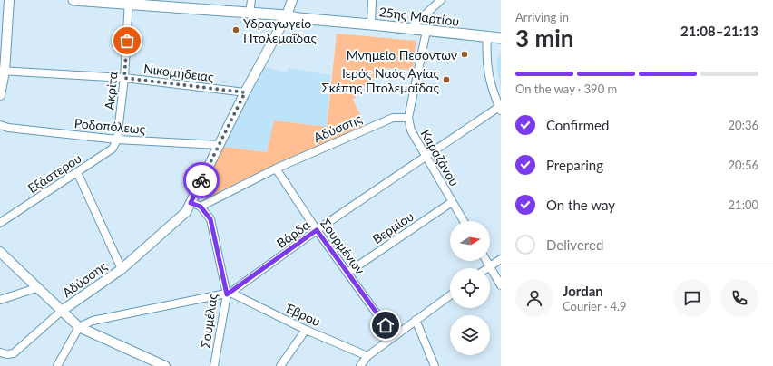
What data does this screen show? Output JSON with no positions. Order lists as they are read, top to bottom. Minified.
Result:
{"streets":{"main road":["25ης Μαρτίου"],"street":["Νικομήδειας","Ακρίτα","Ροδοπόλεως","Αδύσσης","Καραζάνου","Εξάστερου","Βερμίου","Βάρδα","Σουρμένων","Έβρου","Σουμέλας"]},"crossings":[["25ης Μαρτίου","Ακρίτα"],["25ης Μαρτίου","Αδύσσης"],["25ης Μαρτίου","Καραζάνου"],["Νικομήδειας","Ακρίτα"],["Νικομήδειας","Αδύσσης"],["Ακρίτα","Ροδοπόλεως"],["Ακρίτα","Εξάστερου"],["Ροδοπόλεως","Αδύσσης"],["Ροδοπόλεως","Εξάστερου"],["Αδύσσης","Καραζάνου"],["Αδύσσης","Σουρμένων"],["Αδύσσης","Σουμέλας"],["Καραζάνου","Βερμίου"],["Καραζάνου","Βάρδα"],["Βερμίου","Σουρμένων"],["Βάρδα","Σουρμένων"],["Βάρδα","Έβρου"],["Βάρδα","Σουμέλας"],["Έβρου","Σουμέλας"]],"places":["Υδραγωγείο Πτολεμαΐδας","Μνημείο Πεσόντων","Ιερός Ναός Αγίας Σκέπης Πτολεμαΐδας"],"north":"right","page":{"heading":["3 min","Arriving in","21:08–21:13"],"panel":["Jordan","Courier · 4.9"],"bar":"On the way · 390 m","list":[["Confirmed","20:36"],["Preparing","20:56"],["On the way","21:00"],"Delivered"]}}
